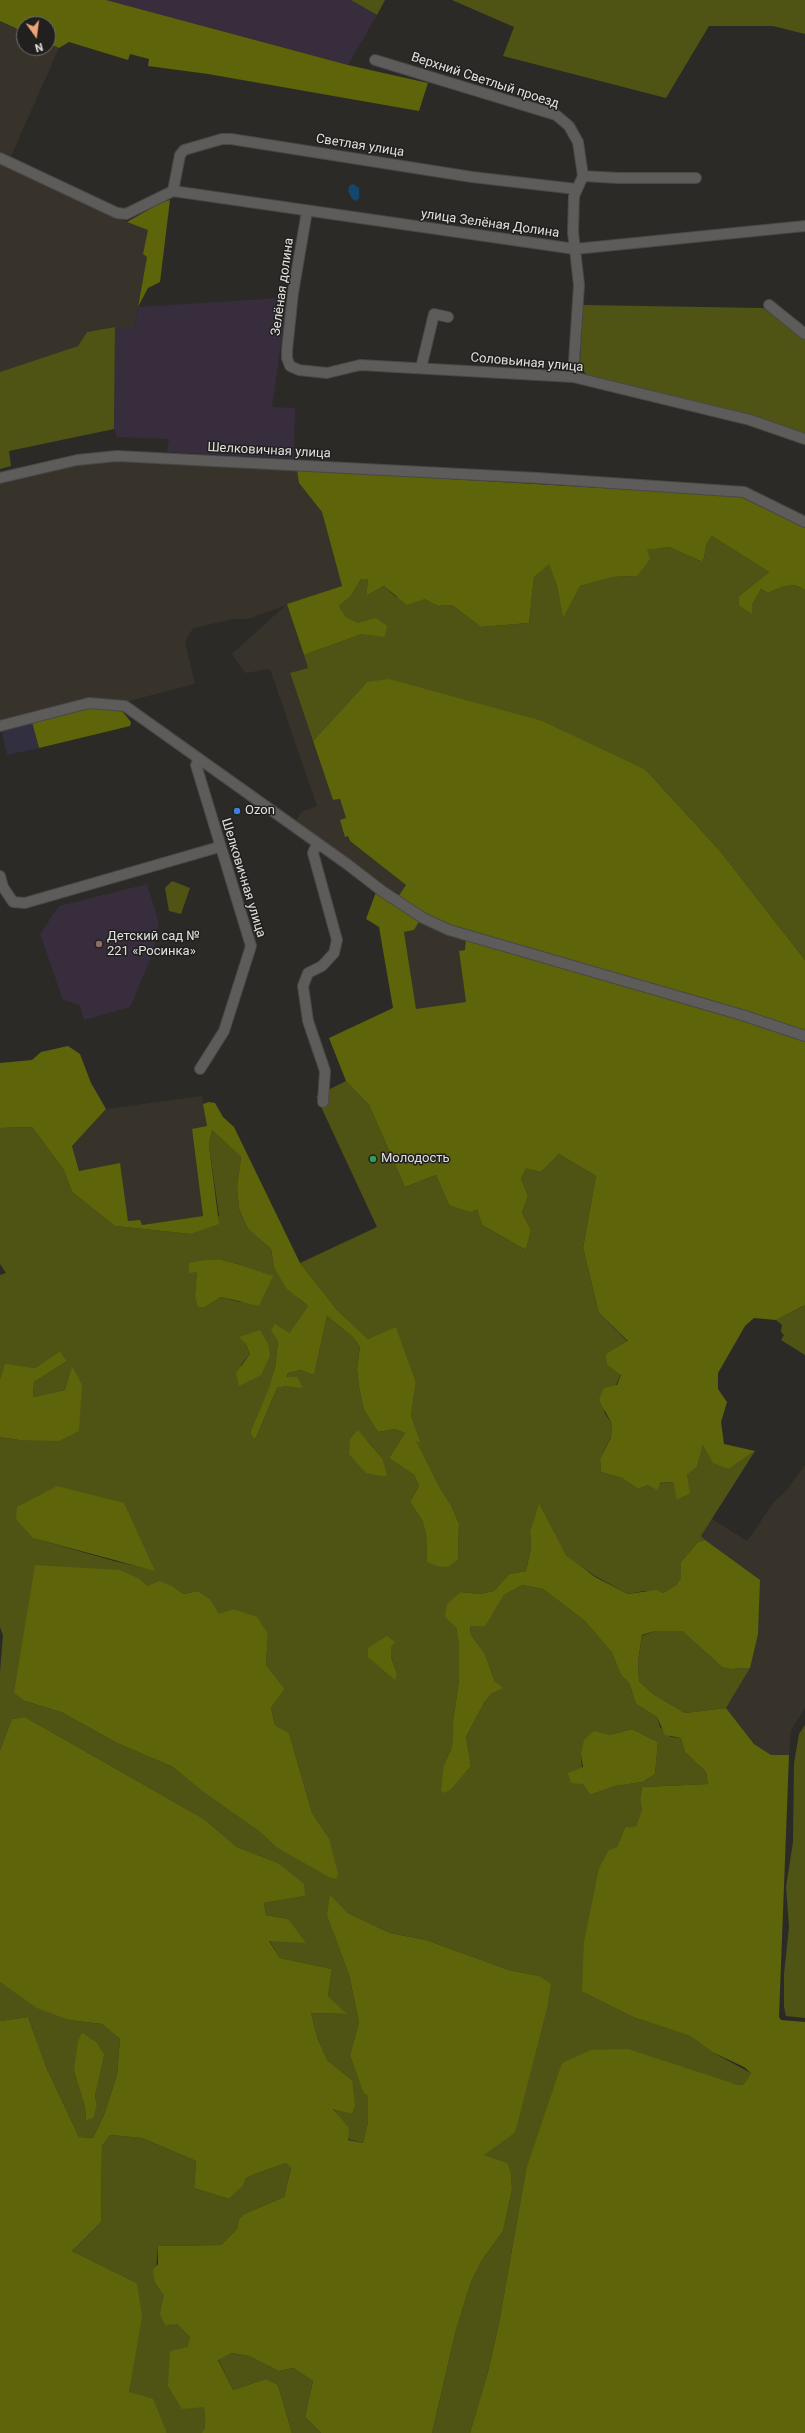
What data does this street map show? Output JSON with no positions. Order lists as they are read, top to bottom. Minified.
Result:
{"streets":{"street":["Верхний Светлый проезд","Светлая улица","улица Зелёная Долина","Зелёная долина","Соловьиная улица","Шелковичная улица"]},"crossings":[["Светлая улица","улица Зелёная Долина"],["улица Зелёная Долина","Зелёная долина"],["Зелёная долина","Соловьиная улица"]],"places":["Ozon","Детский сад № 221 «Росинка»","Молодость"],"north":"bottom"}
